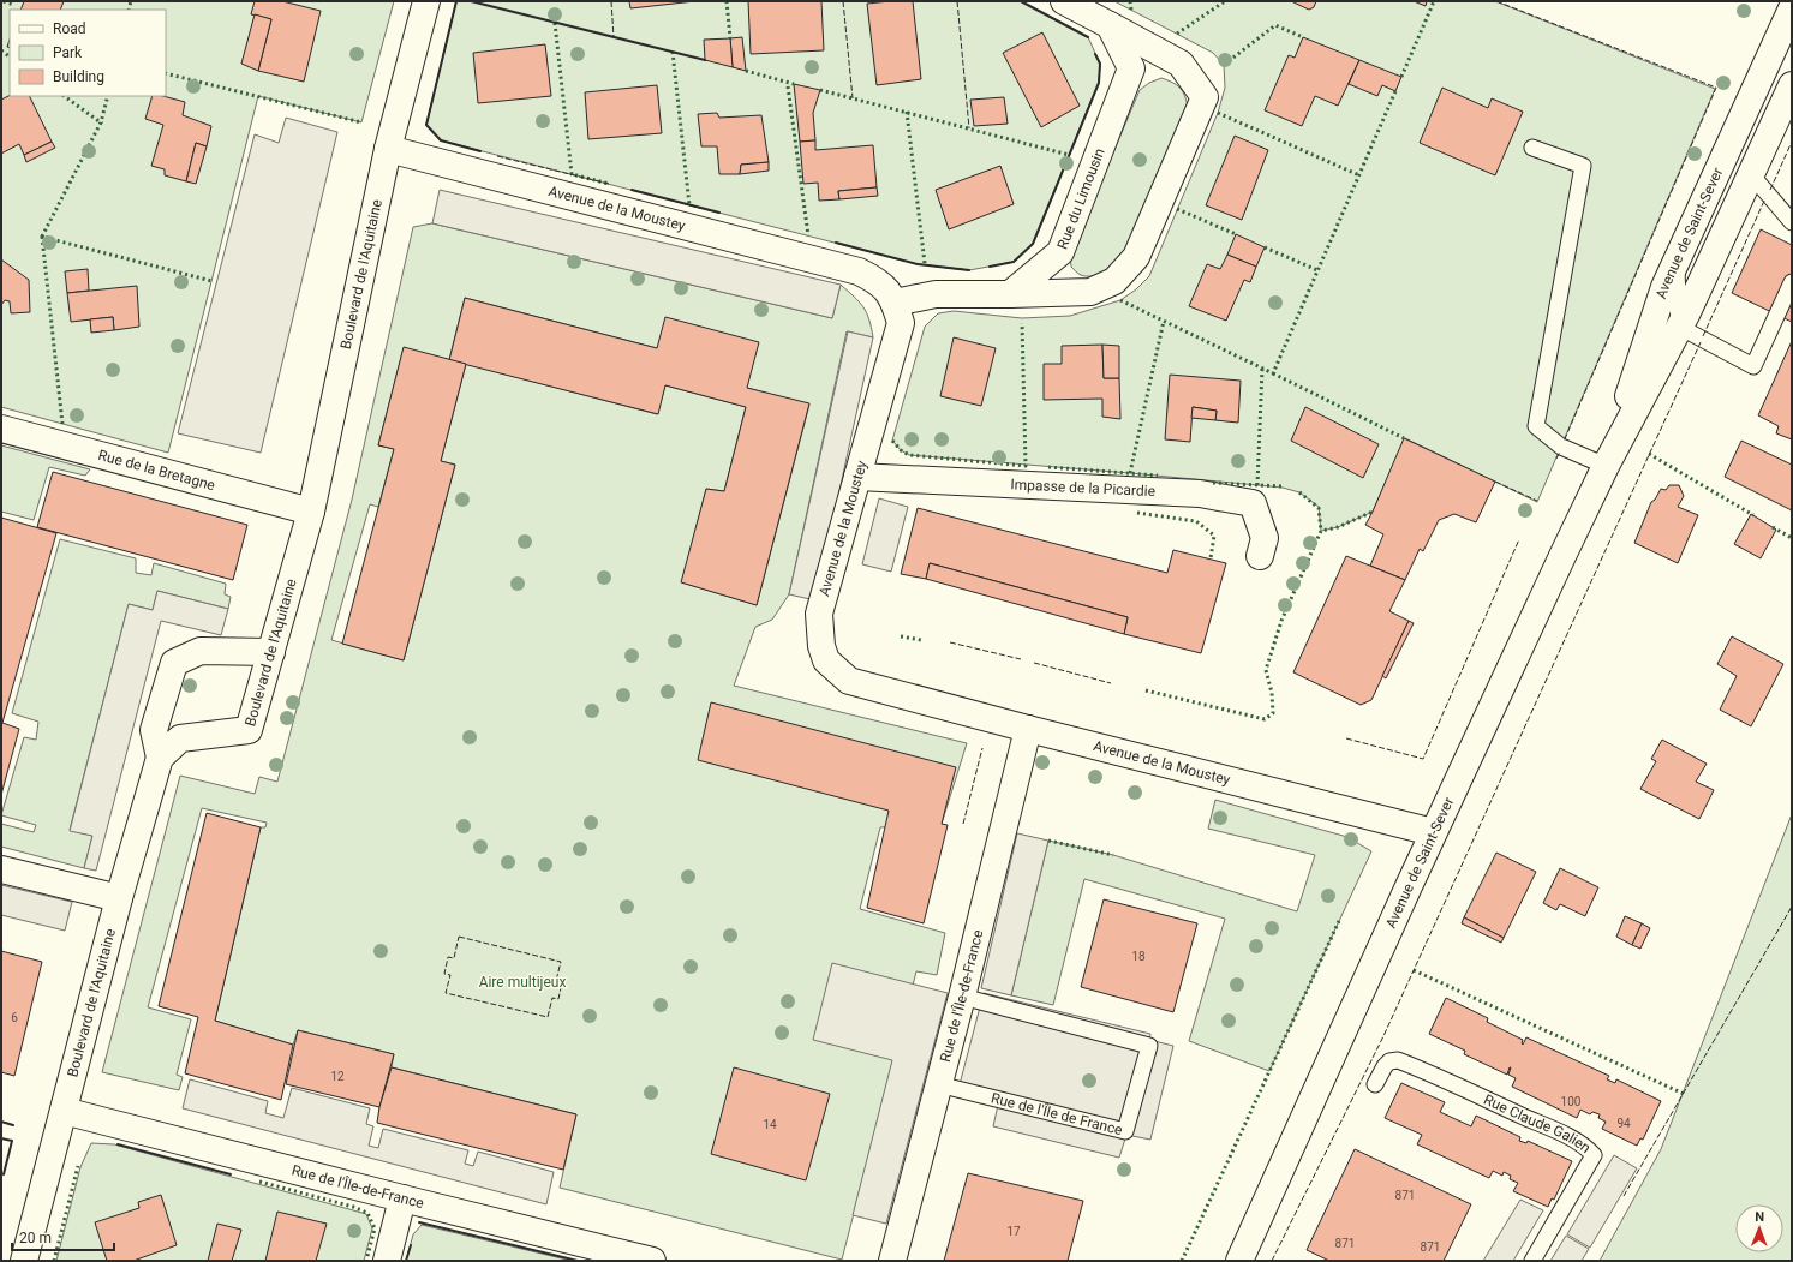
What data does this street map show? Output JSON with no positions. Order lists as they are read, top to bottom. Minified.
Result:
{"streets":{"street":["Rue du Limousin","Avenue de la Moustey","Avenue de Saint-Sever","Boulevard de l'Aquitaine","Rue de la Bretagne","Impasse de la Picardie","Rue de l'Île-de-France"],"lane":["Rue de l'Île de France","Rue Claude Galien"]},"crossings":[["Avenue de la Moustey","Avenue de Saint-Sever"],["Avenue de la Moustey","Boulevard de l'Aquitaine"],["Avenue de la Moustey","Impasse de la Picardie"],["Avenue de la Moustey","Rue de l'Île-de-France"],["Boulevard de l'Aquitaine","Rue de la Bretagne"],["Boulevard de l'Aquitaine","Rue de l'Île-de-France"],["Rue de l'Île-de-France","Rue de l'Île de France"]],"parks":["Aire multijeux"],"house_numbers":["18","6","12","100","94","14","871","17","871","871"],"legend":["Road","Park","Building"],"scale_bar":"20 m","north":"top"}
